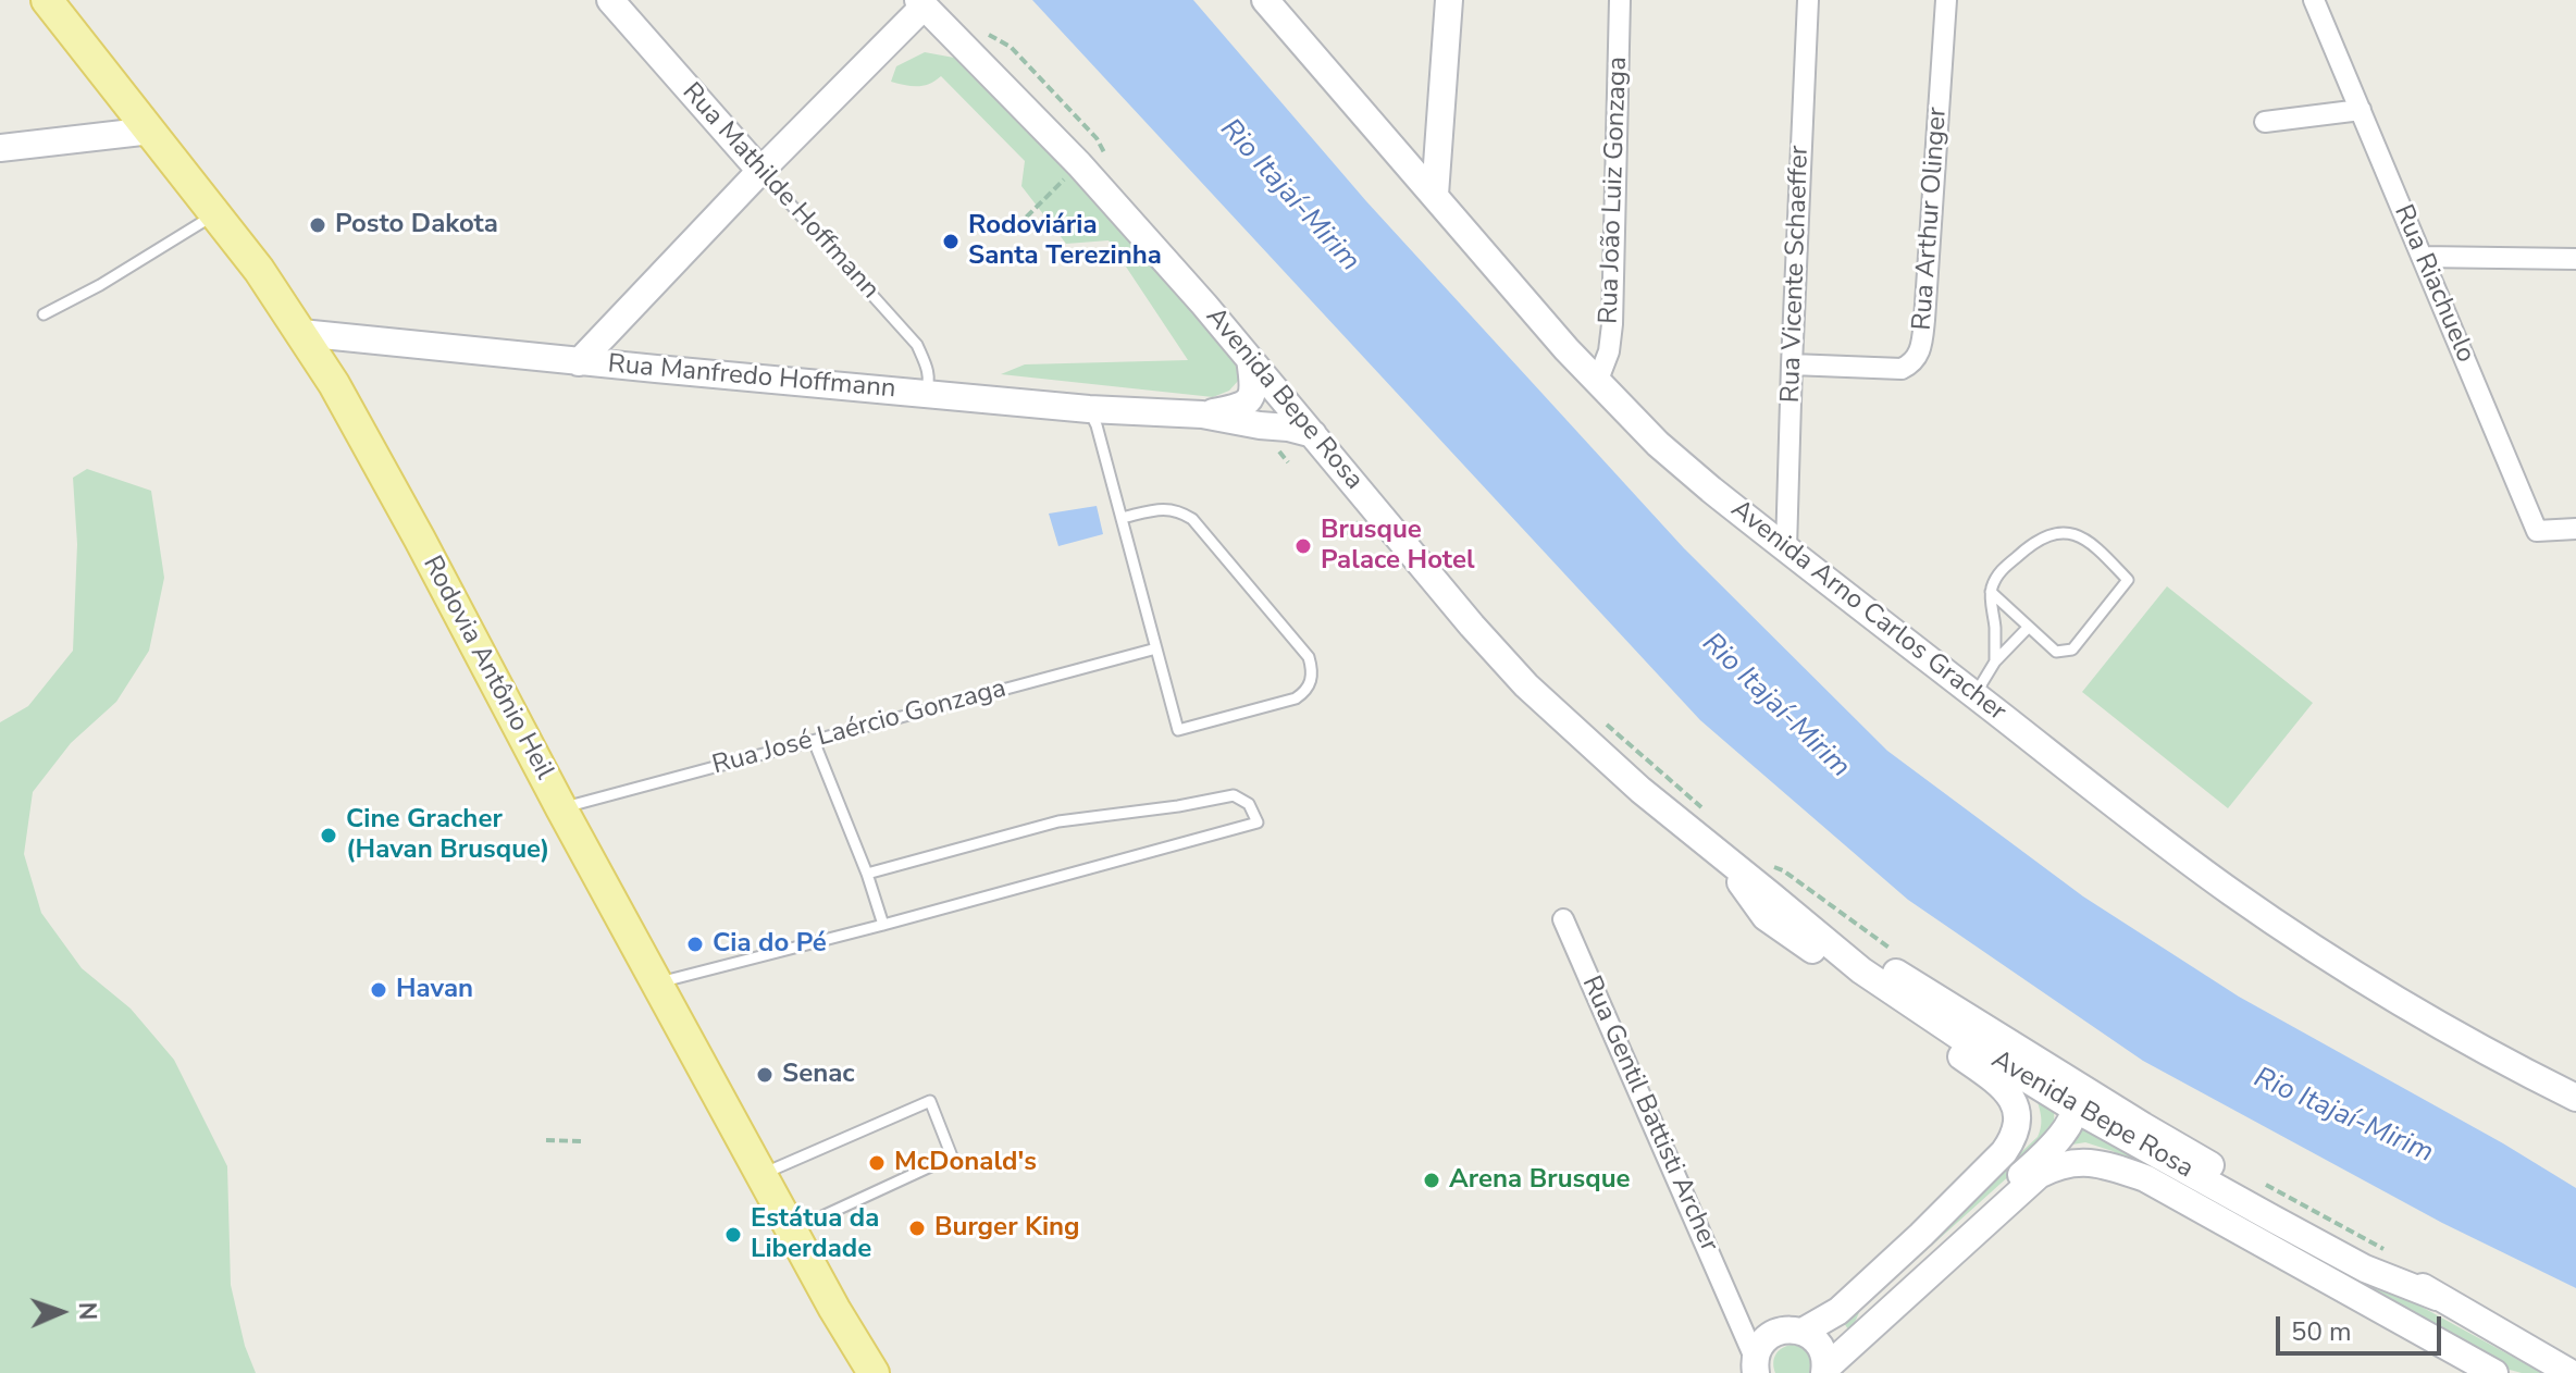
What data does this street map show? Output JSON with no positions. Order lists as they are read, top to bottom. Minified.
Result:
{"streets":{"main road":["Rua Mathilde Hoffmann","Rua Manfredo Hoffmann","Avenida Bepe Rosa","Avenida Arno Carlos Gracher","Rodovia Antônio Heil"],"street":["Rua João Luiz Gonzaga","Rua Arthur Olinger","Rua Vicente Schaeffer","Rua Riachuelo","Rua Gentil Battisti Archer"],"lane":["Rua José Laércio Gonzaga"]},"crossings":[["Rua João Luiz Gonzaga","Avenida Arno Carlos Gracher"],["Rua Mathilde Hoffmann","Rua Manfredo Hoffmann"],["Rua Arthur Olinger","Rua Vicente Schaeffer"],["Rua Vicente Schaeffer","Avenida Arno Carlos Gracher"],["Rua Manfredo Hoffmann","Avenida Bepe Rosa"],["Rua Manfredo Hoffmann","Rodovia Antônio Heil"],["Rodovia Antônio Heil","Rua José Laércio Gonzaga"]],"water":["Rio Itajaí-Mirim"],"places":["Posto Dakota","Rodoviária Santa Terezinha","Brusque Palace Hotel","Cine Gracher (Havan Brusque)","Cia do Pé","Havan","Senac","McDonald's","Arena Brusque","Burger King","Estátua da Liberdade"],"scale_bar":"50 m","north":"right"}
